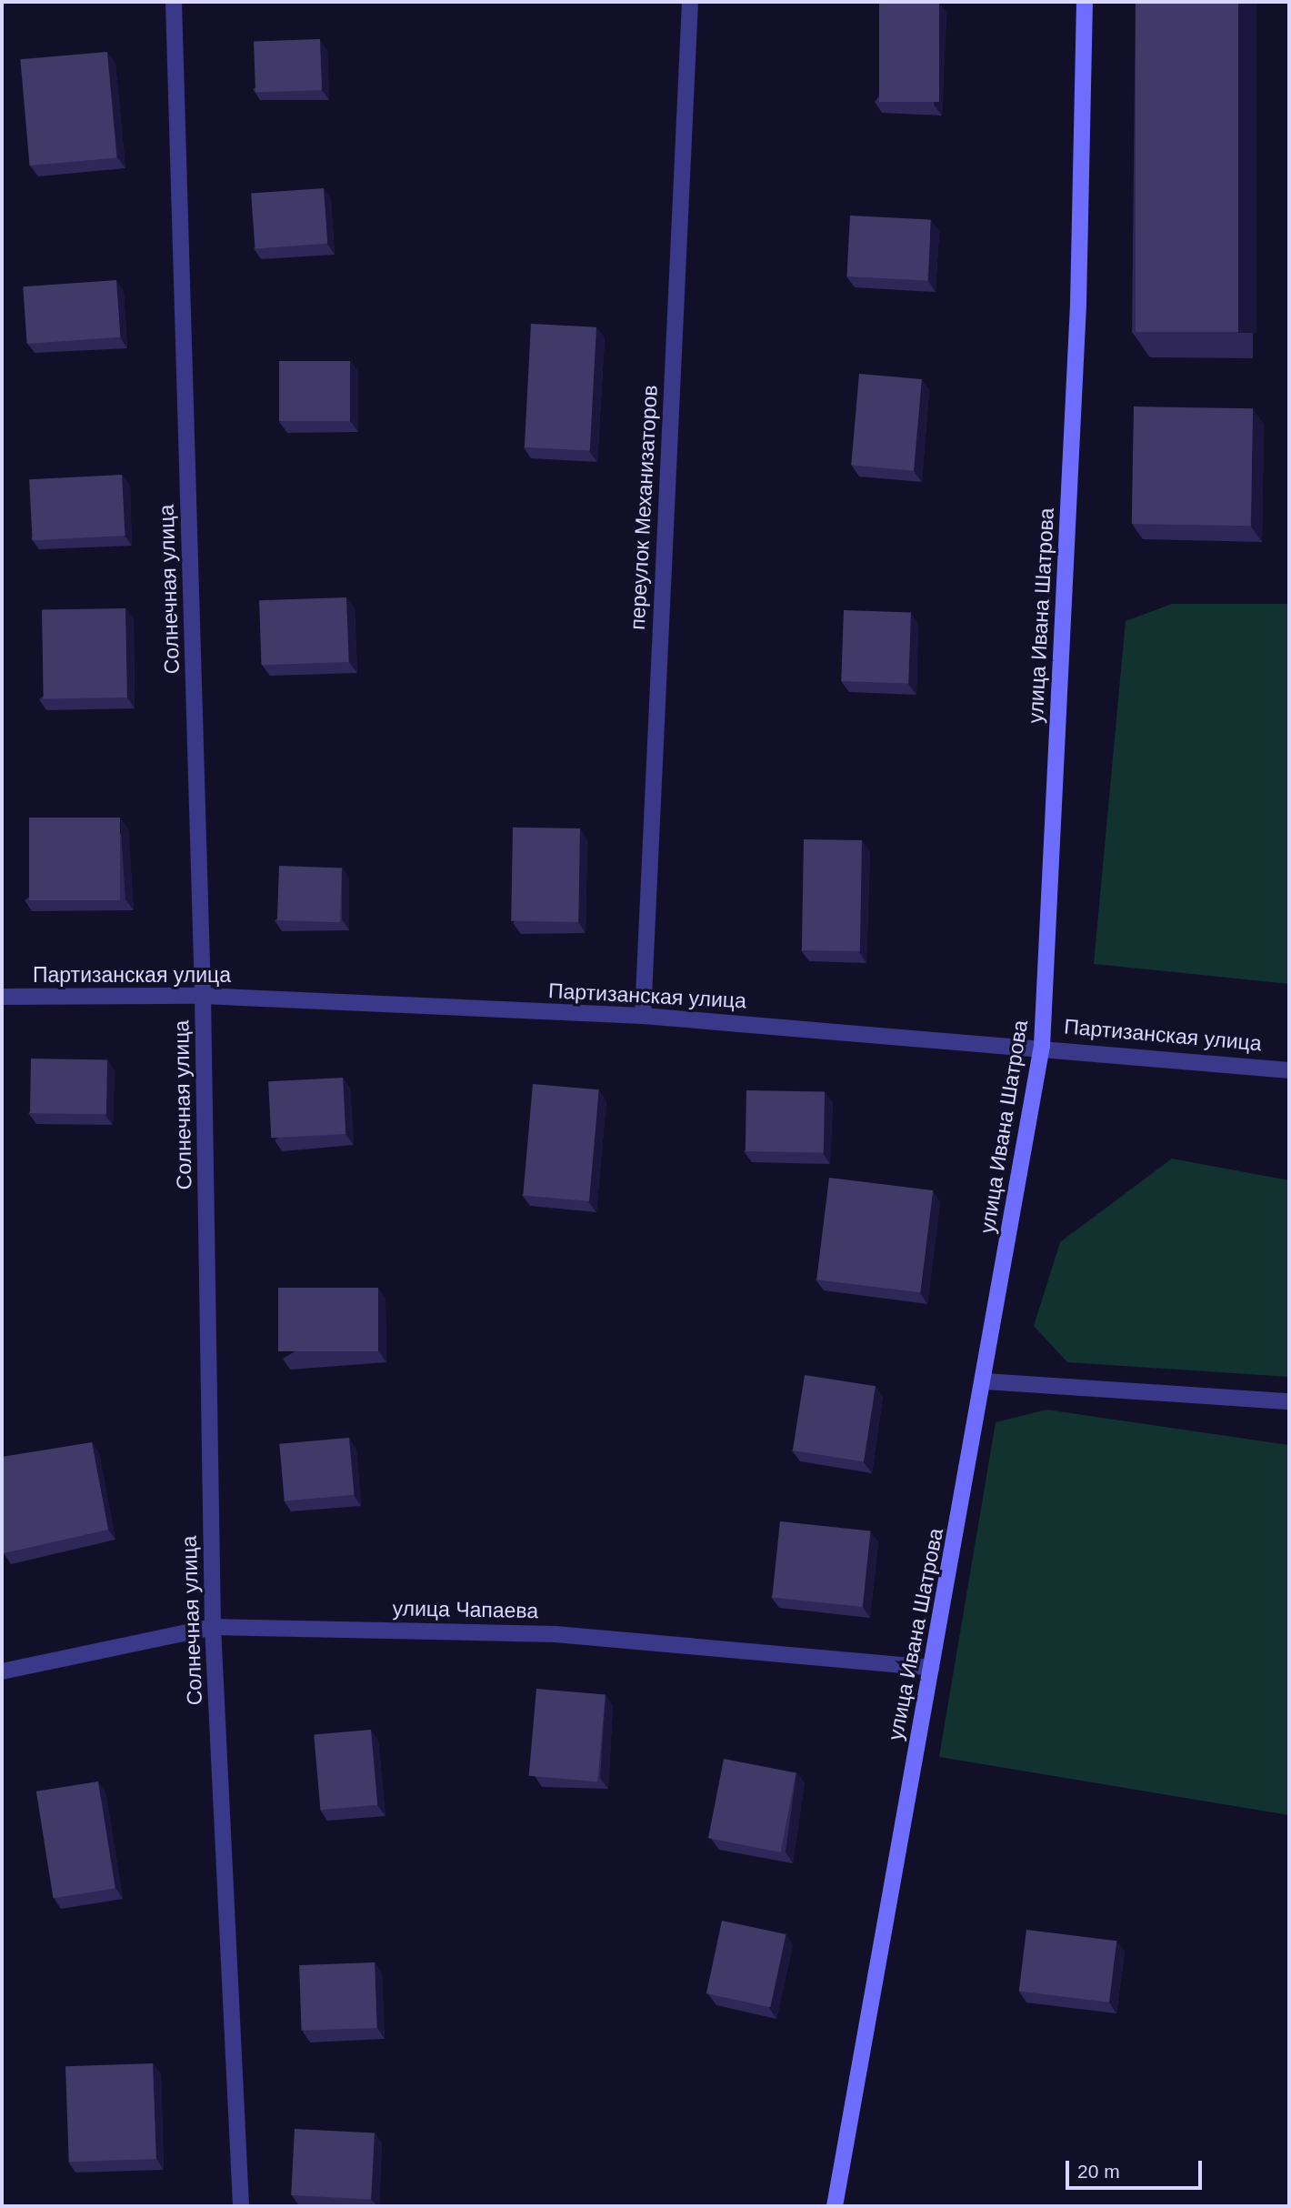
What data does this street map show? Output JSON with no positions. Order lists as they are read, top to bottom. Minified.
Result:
{"streets":{"main road":["улица Ивана Шатрова"],"street":["переулок Механизаторов","Солнечная улица","Партизанская улица","улица Чапаева"]},"crossings":[["переулок Механизаторов","Партизанская улица"],["Солнечная улица","Партизанская улица"],["Солнечная улица","улица Чапаева"],["улица Ивана Шатрова","Партизанская улица"],["улица Ивана Шатрова","улица Чапаева"]],"scale_bar":"20 m"}
